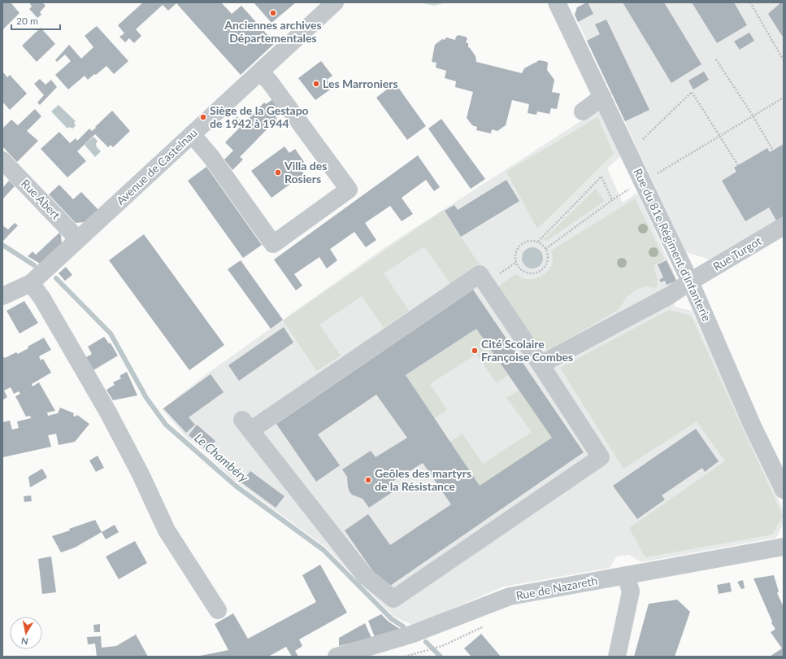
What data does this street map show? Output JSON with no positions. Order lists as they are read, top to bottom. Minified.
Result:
{"streets":{"street":["Avenue de Castelnau","Rue Abert","Rue du 81e Régiment d'Infanterie","Rue Turgot","Rue de Nazareth"]},"crossings":[["Avenue de Castelnau","Rue Abert"],["Rue du 81e Régiment d'Infanterie","Rue Turgot"]],"water":["Le Chambéry"],"places":["Anciennes archives Départementales","Les Marroniers","Siège de la Gestapo de 1942 à 1944","Villa des Rosiers","Cité Scolaire Françoise Combes","Geôles des martyrs de la Résistance"],"scale_bar":"20 m","north":"bottom"}
